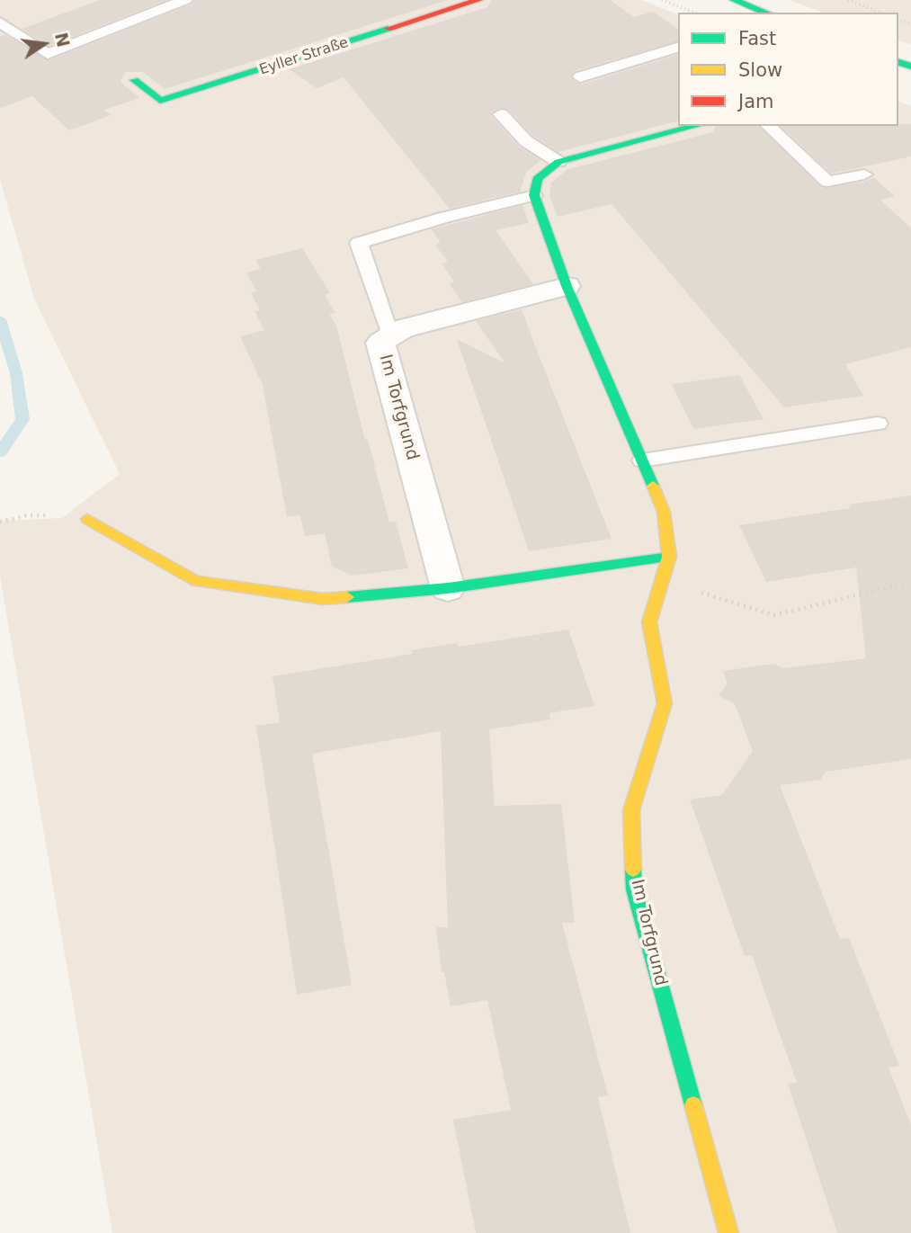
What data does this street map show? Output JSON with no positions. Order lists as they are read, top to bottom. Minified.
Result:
{"streets":{"street":["Eyller Straße","Im Torfgrund"]},"legend":["Fast","Slow","Jam"],"north":"right"}
